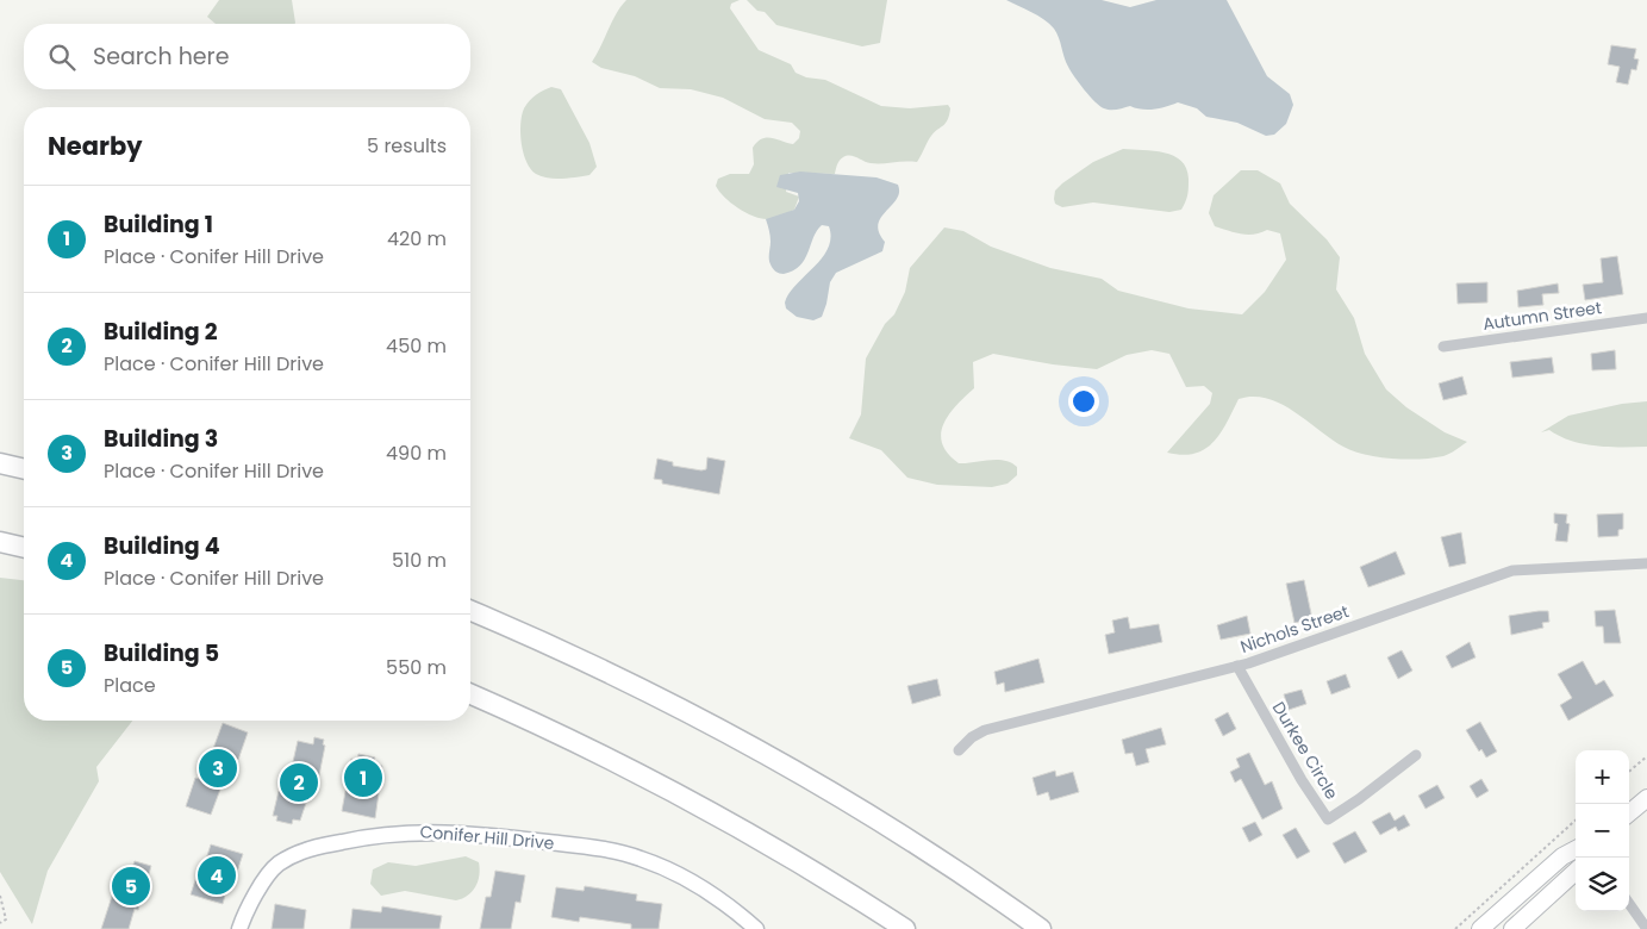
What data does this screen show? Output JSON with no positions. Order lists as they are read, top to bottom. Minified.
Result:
{"streets":{"street":["Autumn Street","Nichols Street","Durkee Circle","Conifer Hill Drive"]},"crossings":[["Nichols Street","Durkee Circle"]],"page":{"search":"Search here","heading":["Nearby","5 results"],"list":[{"mark":"1","name":"Building 1","note":"Place · Conifer Hill Drive","value":"420 m"},{"mark":"2","name":"Building 2","note":"Place · Conifer Hill Drive","value":"450 m"},{"mark":"3","name":"Building 3","note":"Place · Conifer Hill Drive","value":"490 m"},{"mark":"4","name":"Building 4","note":"Place · Conifer Hill Drive","value":"510 m"},{"mark":"5","name":"Building 5","note":"Place","value":"550 m"}],"pins":["3","1","2","4","5"],"map_buttons":["+","−"]}}
